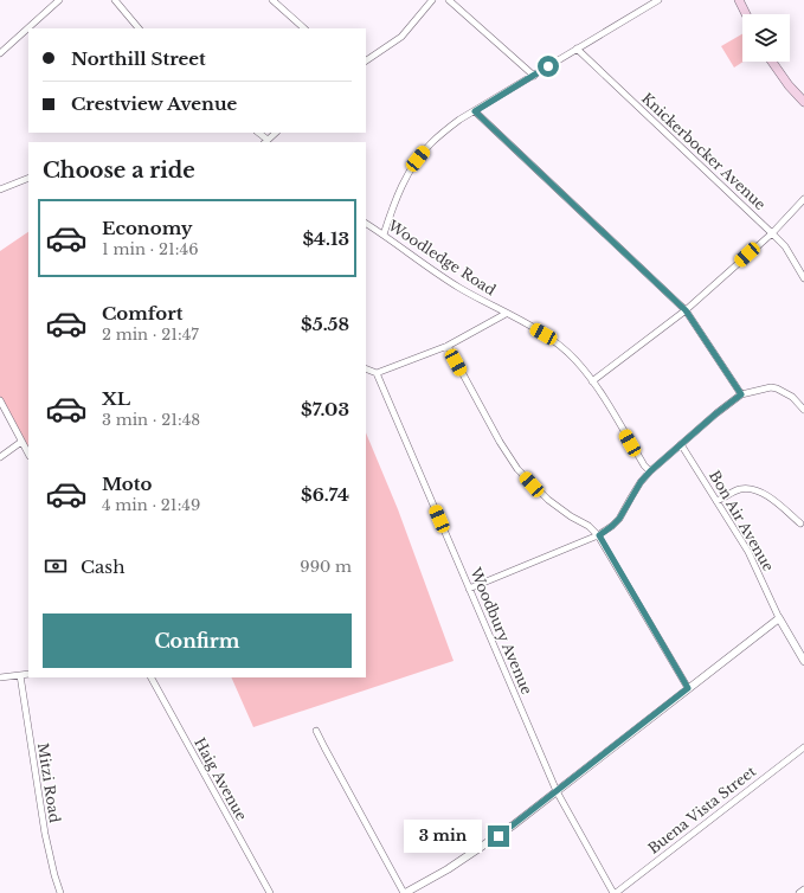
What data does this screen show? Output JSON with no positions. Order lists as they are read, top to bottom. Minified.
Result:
{"streets":{"street":["Knickerbocker Avenue","Woodledge Road","Bon Air Avenue","Woodbury Avenue","Haig Avenue","Mitzi Road","Buena Vista Street"]},"crossings":[["Woodbury Avenue","Buena Vista Street"]],"page":{"banner":["Northill Street","Crestview Avenue"],"heading":"Choose a ride","list":[{"name":"Economy","note":"1 min · 21:46","value":"$4.13"},{"name":"Comfort","note":"2 min · 21:47","value":"$5.58"},{"name":"XL","note":"3 min · 21:48","value":"$7.03"},{"name":"Moto","note":"4 min · 21:49","value":"$6.74"}],"pay":["Cash","990 m"],"buttons":"Confirm","bubble":"3 min"}}
